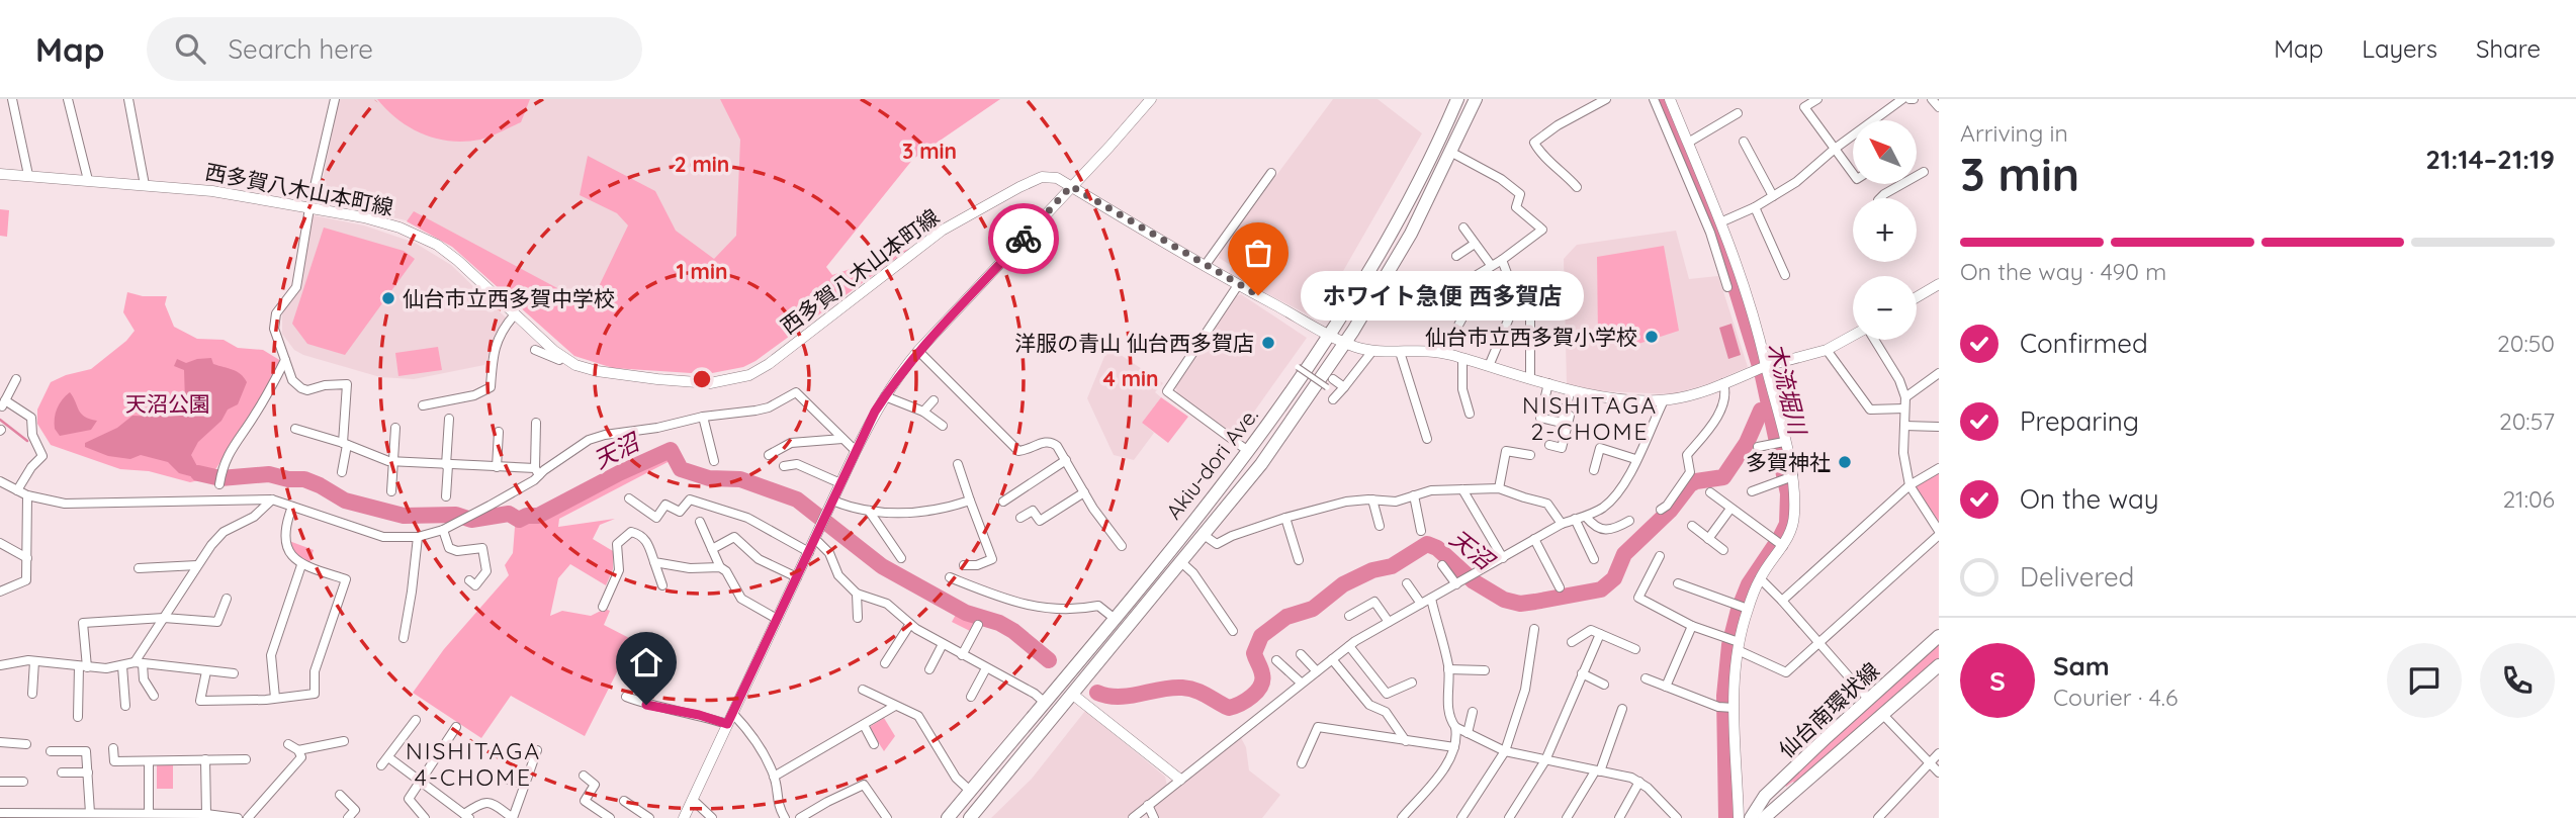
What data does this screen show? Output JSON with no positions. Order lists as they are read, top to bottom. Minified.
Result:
{"streets":{"main road":["Akiu-dori Ave.","仙台南環状線"],"street":["西多賀八木山本町線"]},"crossings":[["西多賀八木山本町線","Akiu-dori Ave."]],"districts":["NISHITAGA 2-CHOME","NISHITAGA 4-CHOME"],"water":["木流堀川","天沼"],"parks":["天沼公園"],"places":["ホワイト急便 西多賀店","仙台市立西多賀中学校","仙台市立西多賀小学校","洋服の青山 仙台西多賀店","多賀神社"],"north":"top left","page":{"header":"Map","search":"Search here","nav":["Map","Layers","Share"],"heading":["3 min","Arriving in","21:14–21:19"],"panel":["Sam","Courier · 4.6"],"map_buttons":["+","−"],"bar":"On the way · 490 m","bubble":"ホワイト急便 西多賀店","list":[["Confirmed","20:50"],["Preparing","20:57"],["On the way","21:06"],"Delivered"],"round":"S"},"rings":["3 min","2 min","1 min","4 min"]}
